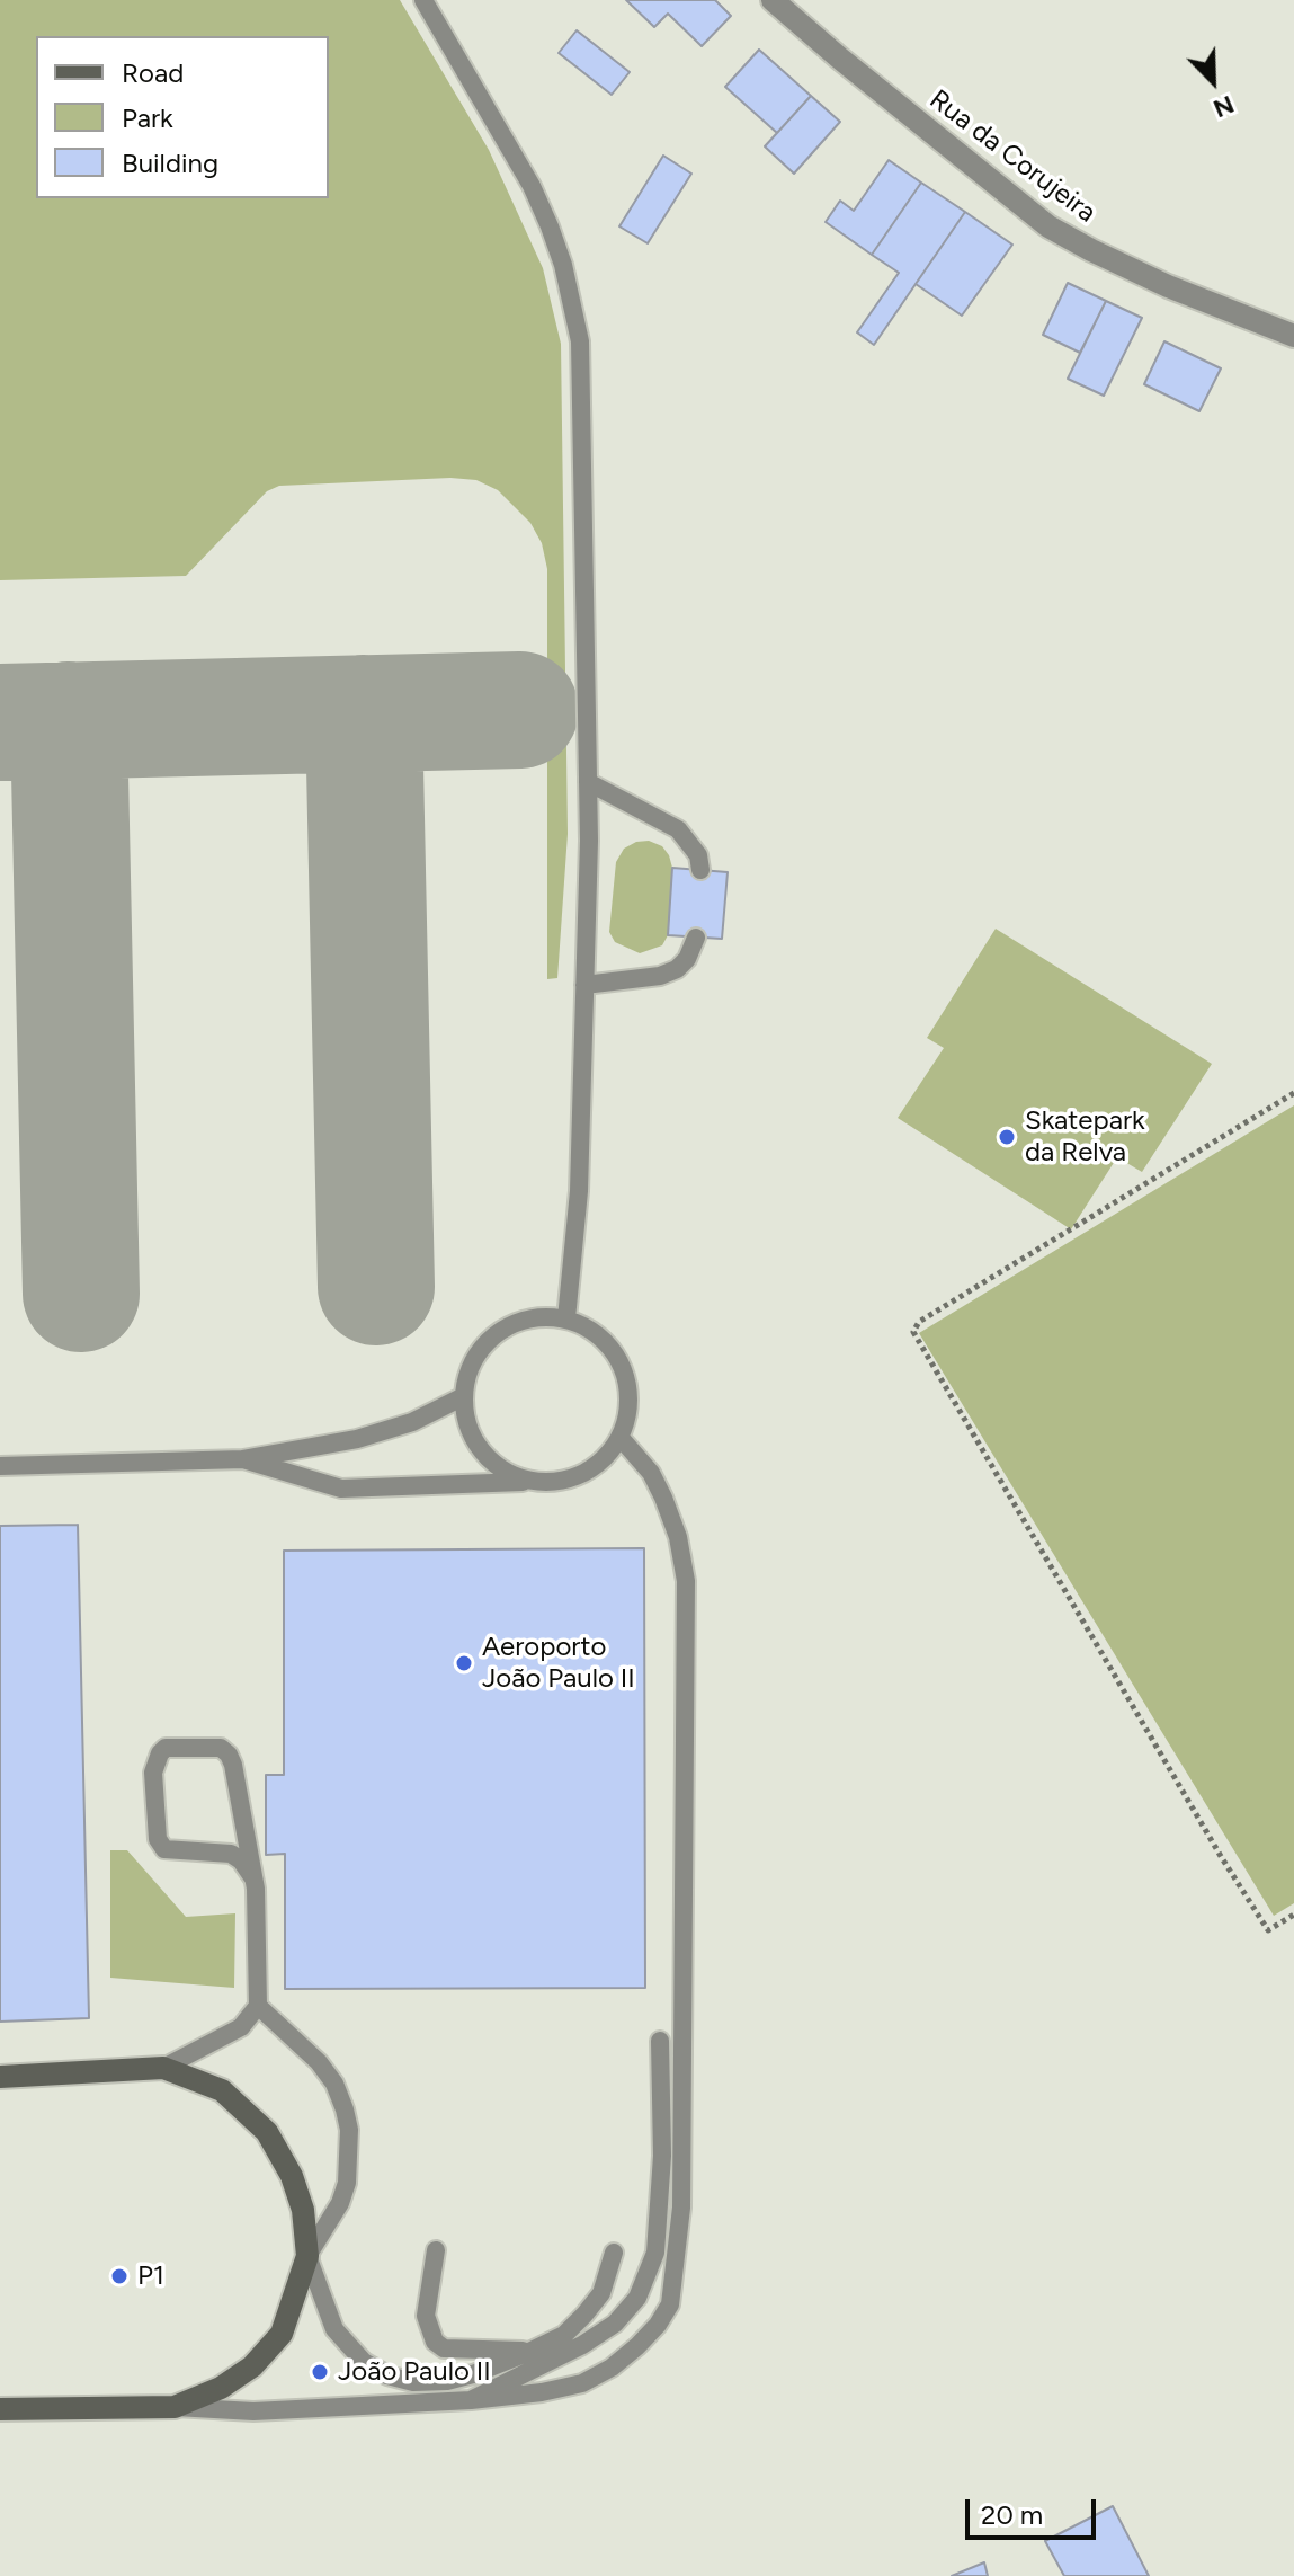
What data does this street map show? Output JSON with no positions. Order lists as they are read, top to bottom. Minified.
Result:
{"streets":{"street":["Rua da Corujeira"]},"places":["Skatepark da Relva","Aeroporto João Paulo II","P1","João Paulo II"],"legend":["Road","Park","Building"],"scale_bar":"20 m","north":"bottom right"}
